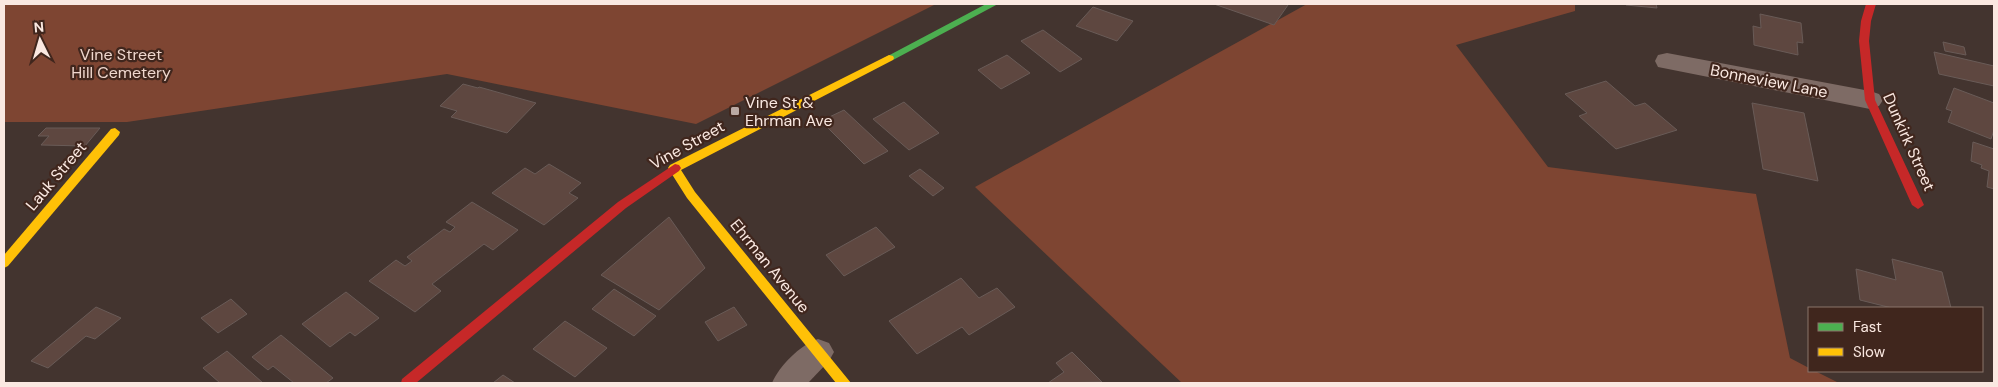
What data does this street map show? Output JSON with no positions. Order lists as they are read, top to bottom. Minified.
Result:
{"streets":{"street":["Bonneview Lane","Dunkirk Street","Vine Street","Lauk Street","Ehrman Avenue"]},"crossings":[["Bonneview Lane","Dunkirk Street"],["Vine Street","Ehrman Avenue"]],"parks":["Vine Street Hill Cemetery"],"places":{"transit":["Vine St & Ehrman Ave"]},"legend":["Fast","Slow"],"north":"top"}
